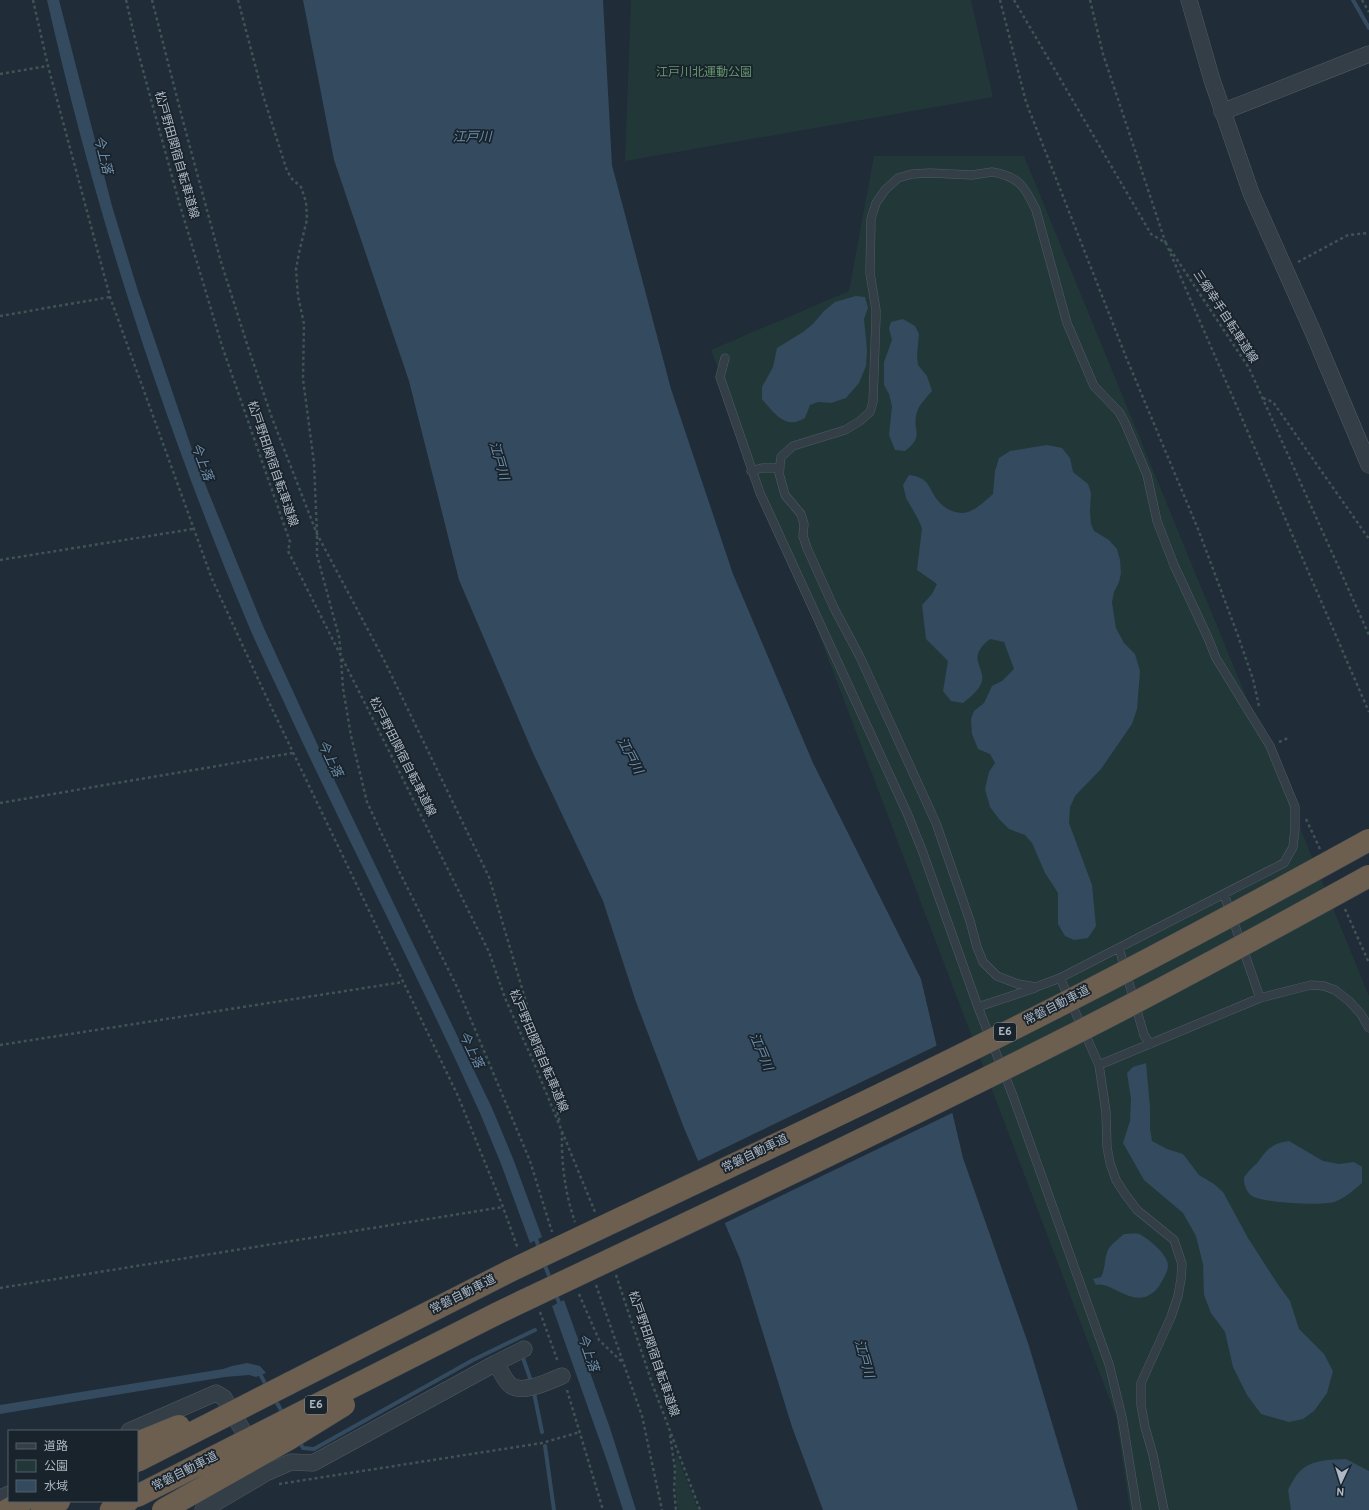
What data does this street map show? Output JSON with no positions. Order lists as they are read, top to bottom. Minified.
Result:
{"streets":{"highway":["常磐自動車道","E6"],"path":["松戸野田関宿自転車道線","三郷幸手自転車道線"]},"water":["江戸川","今上落"],"parks":["江戸川北運動公園"],"legend":["道路","公園","水域"],"north":"bottom"}
